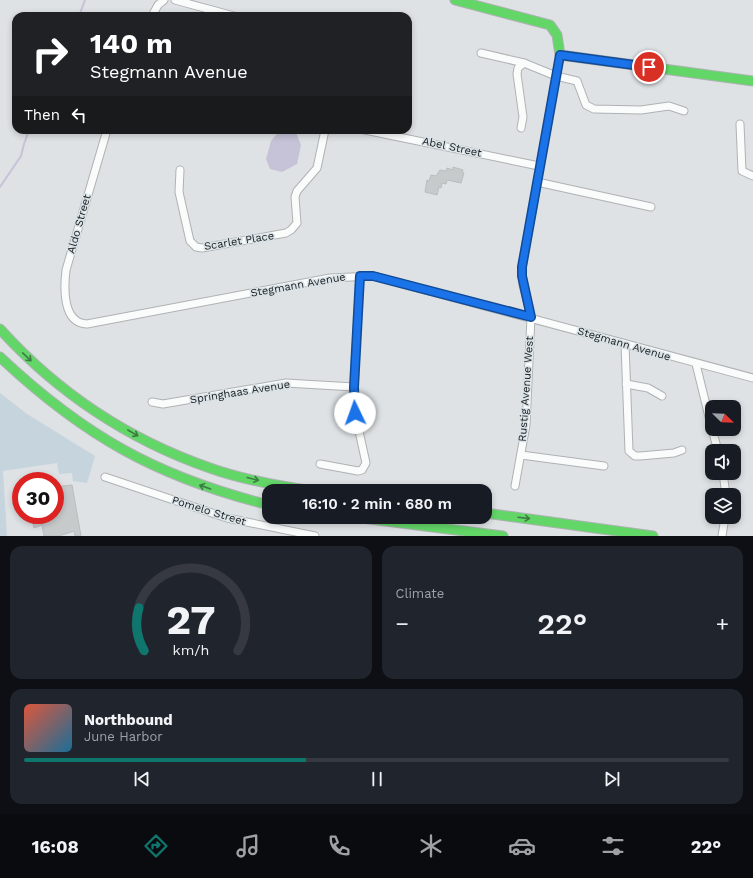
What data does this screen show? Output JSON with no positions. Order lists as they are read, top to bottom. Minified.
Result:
{"streets":{"street":["Abel Street","Aldo Street","Scarlet Place","Stegmann Avenue","Rustig Avenue West","Springhaas Avenue","Pomelo Street"]},"crossings":[["Abel Street","Rustig Avenue West"],["Aldo Street","Stegmann Avenue"],["Stegmann Avenue","Rustig Avenue West"]],"north":"bottom right","page":{"turn":["140 m","Stegmann Avenue"],"then":"Then","limit":"30","trip":"16:10 · 2 min · 680 m","tile":"Climate","heat":["−","22°","+"],"song":["Northbound","June Harbor"],"tabs":["16:08","22°"],"gauge":["27","km/h"]}}
